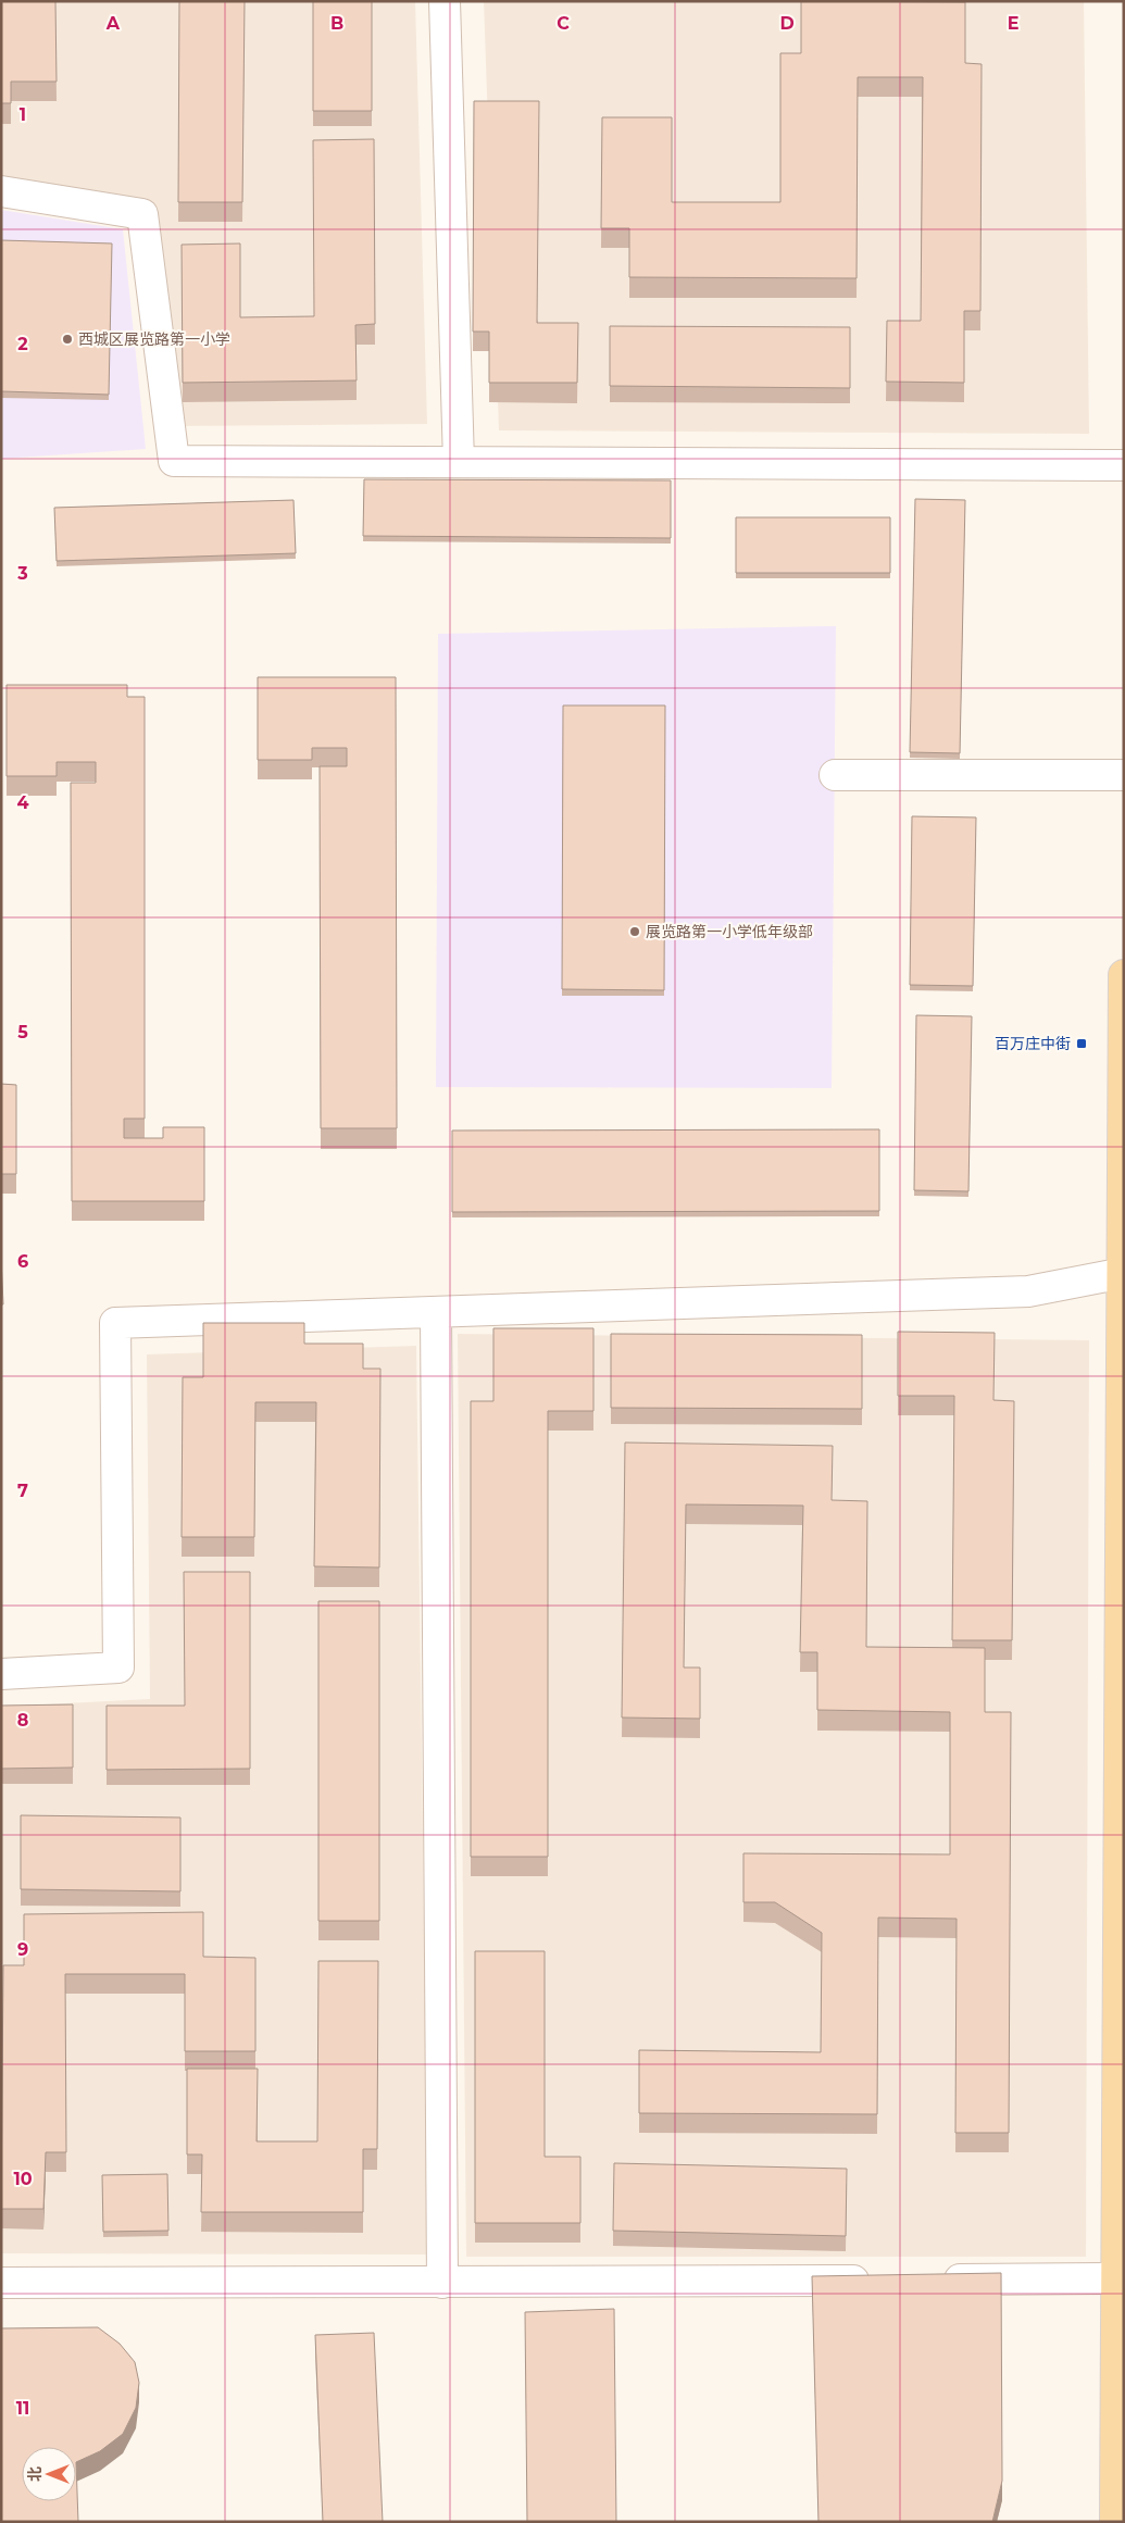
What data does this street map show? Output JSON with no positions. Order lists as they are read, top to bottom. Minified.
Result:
{"places":{"other":["西城区展览路第一小学","展览路第一小学低年级部"],"transit":["百万庄中街"]},"north":"left","grid":{"columns":["A","B","C","D","E"],"rows":["1","2","3","4","5","6","7","8","9","10","11"]}}
